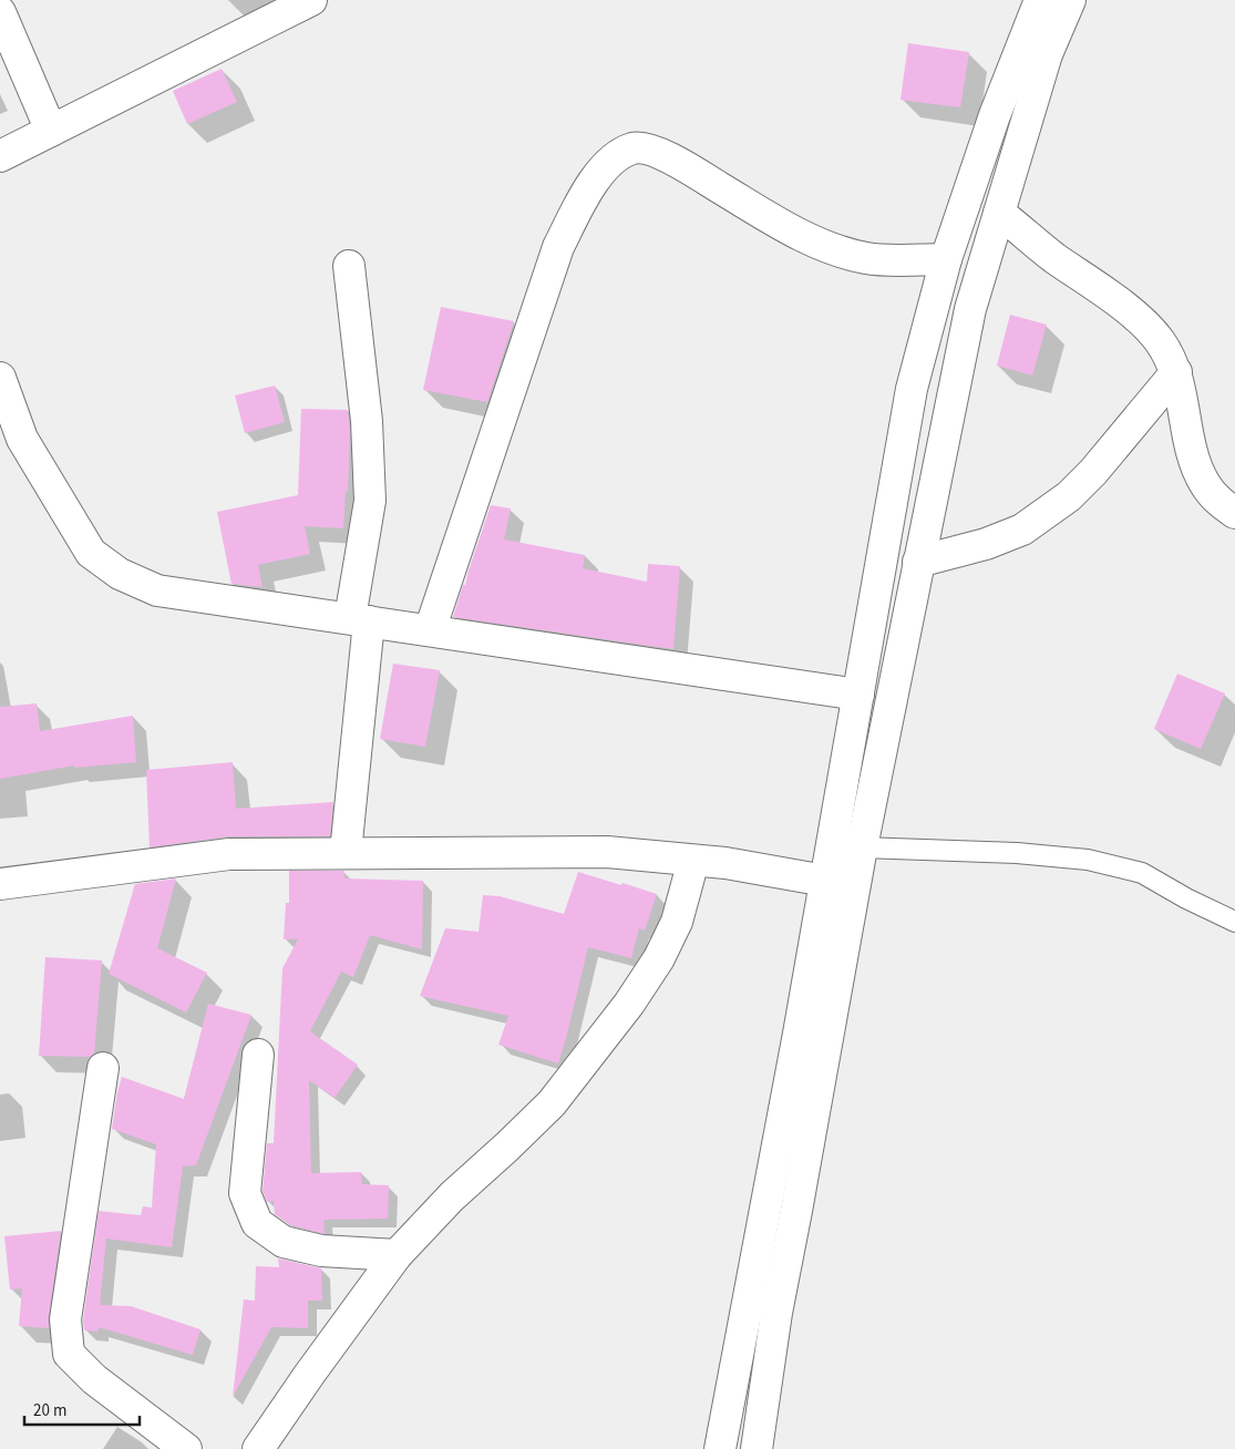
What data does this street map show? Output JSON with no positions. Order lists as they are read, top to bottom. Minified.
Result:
{"scale_bar":"20 m"}
